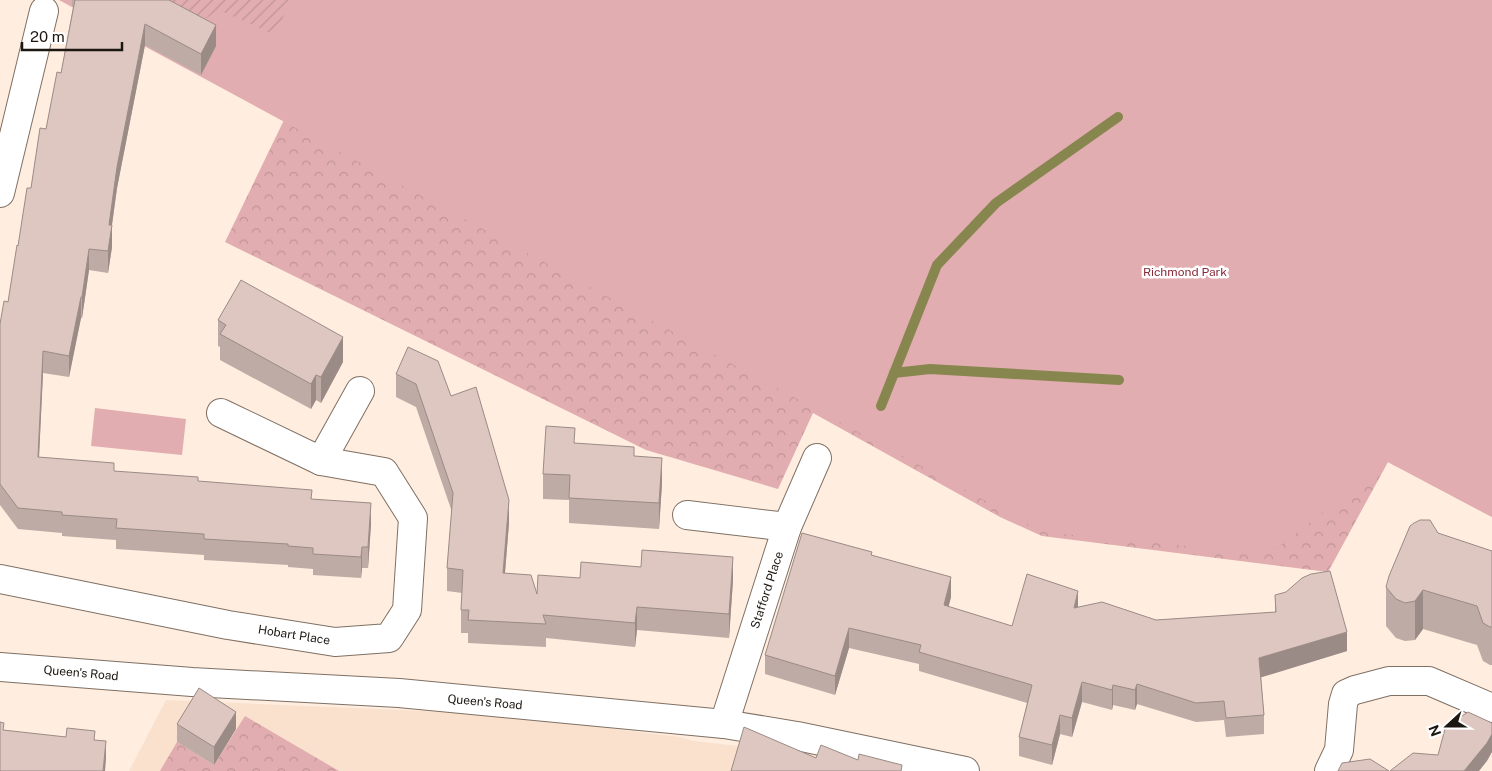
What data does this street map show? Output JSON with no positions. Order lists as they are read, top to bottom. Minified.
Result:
{"streets":{"street":["Stafford Place","Hobart Place","Queen's Road"]},"crossings":[["Stafford Place","Queen's Road"]],"parks":["Richmond Park"],"scale_bar":"20 m","north":"left"}
